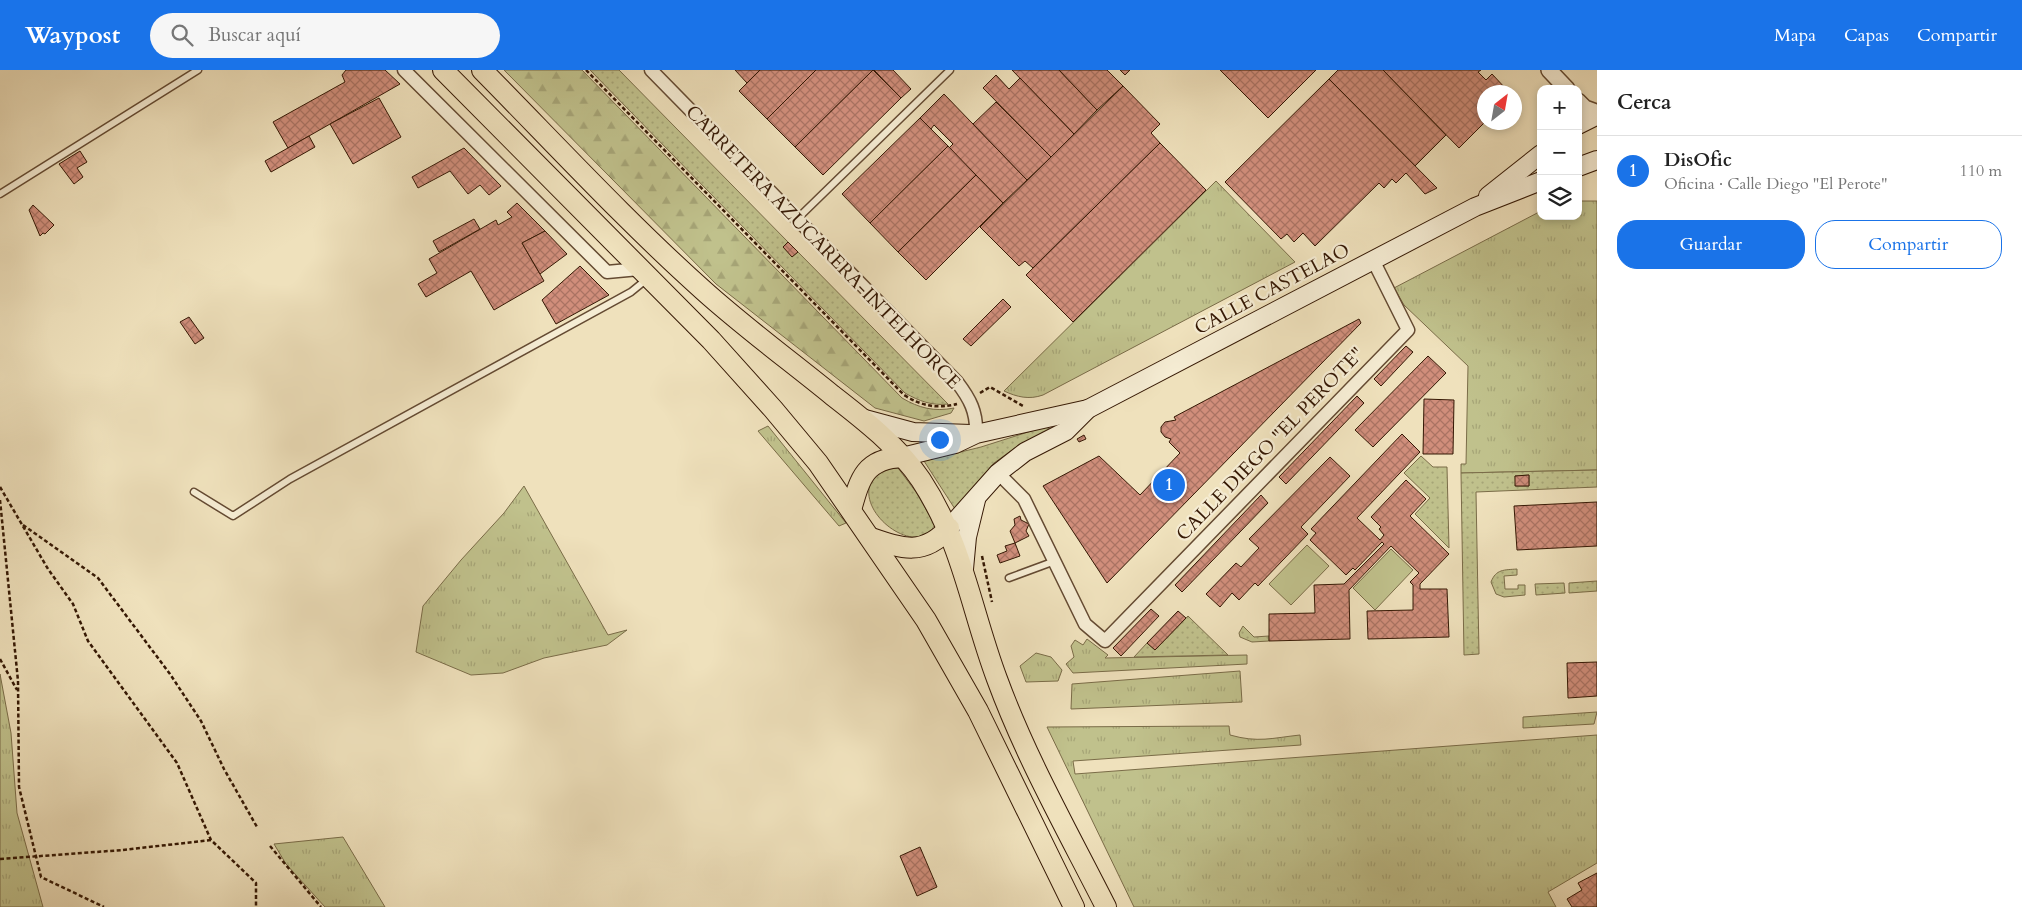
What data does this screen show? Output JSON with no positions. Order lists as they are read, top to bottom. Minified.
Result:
{"streets":{"main road":["CALLE CASTELAO"],"street":["CARRETERA AZUCARERA-INTELHORCE","CALLE DIEGO \"EL PEROTE\""]},"crossings":[["CARRETERA AZUCARERA-INTELHORCE","CALLE CASTELAO"],["CALLE CASTELAO","CALLE DIEGO \"EL PEROTE\""]],"north":"top right","page":{"header":"Waypost","search":"Buscar aquí","nav":["Mapa","Capas","Compartir"],"heading":"Cerca","map_buttons":["+","−"],"list":[{"mark":"1","name":"DisOfic","note":"Oficina · Calle Diego \"El Perote\"","value":"110 m"}],"buttons":["Guardar","Compartir"],"pins":"1"}}
